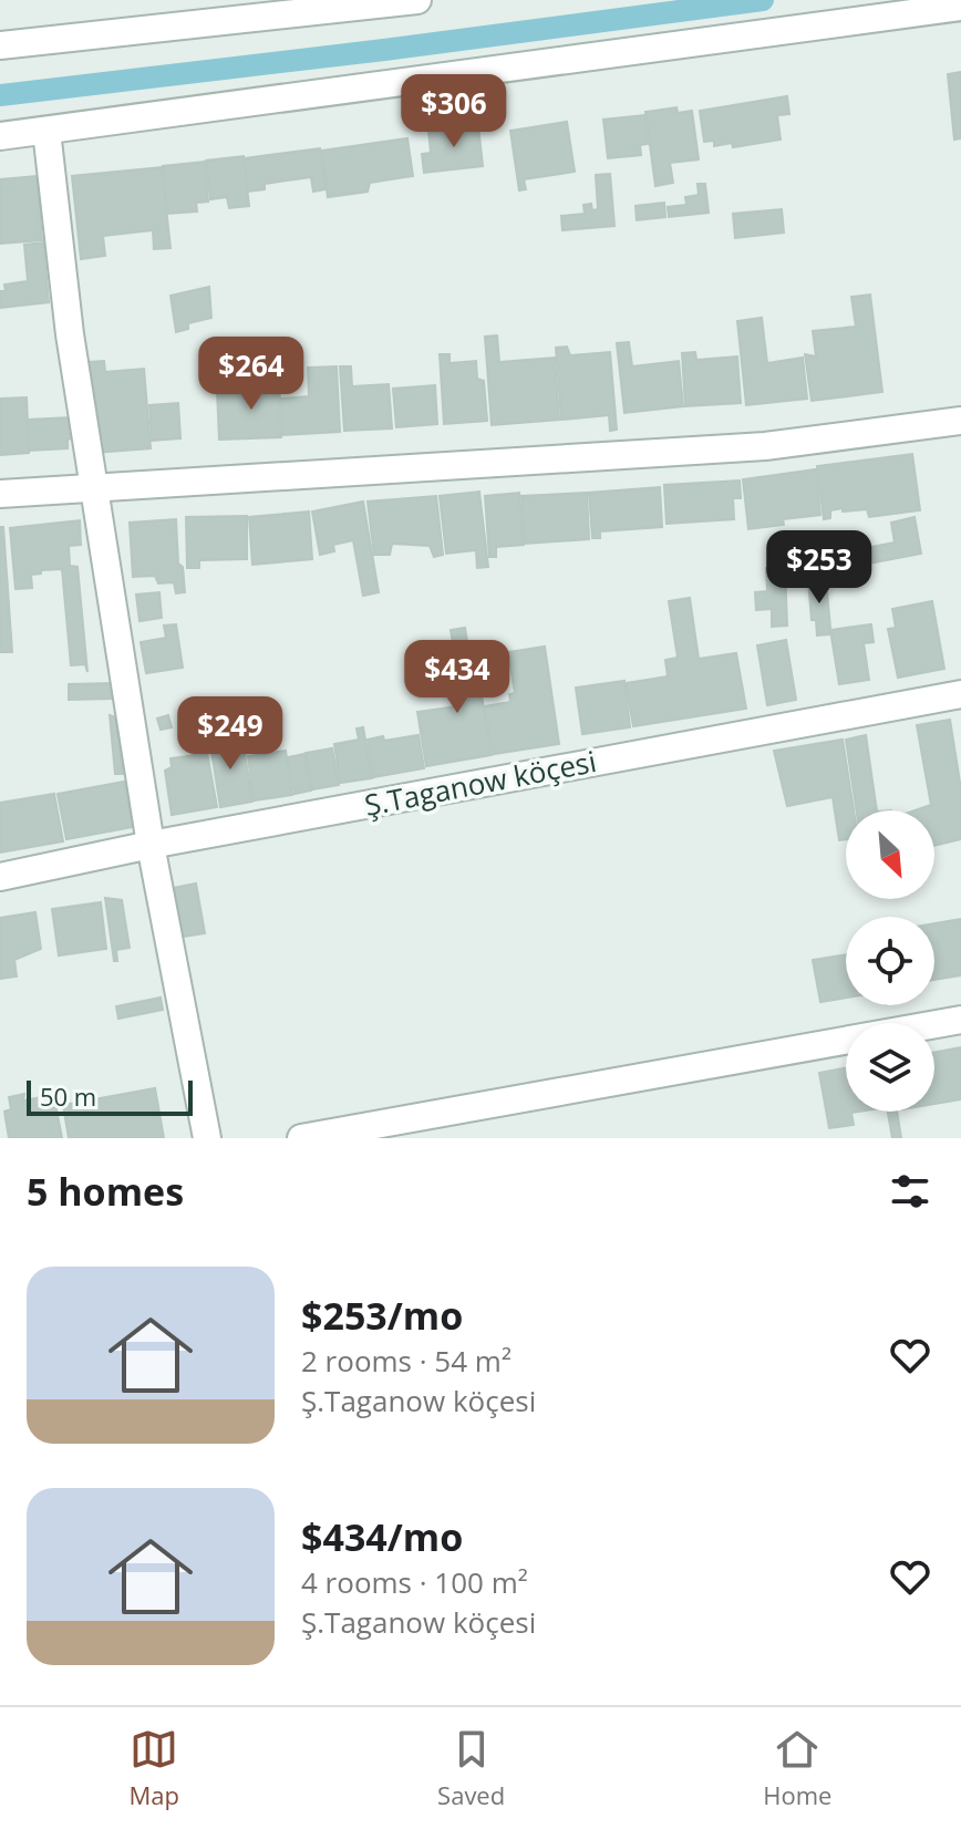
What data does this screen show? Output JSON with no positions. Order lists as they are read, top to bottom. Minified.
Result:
{"streets":{"street":["Ş.Taganow köçesi"]},"scale_bar":"50 m","north":"bottom right","page":{"price":["$306","$264","$253","$434","$249"],"scale":"50 m","heading":"5 homes","list":[{"name":"$253/mo","note":"2 rooms · 54 m² · Ş.Taganow köçesi"},{"name":"$434/mo","note":"4 rooms · 100 m² · Ş.Taganow köçesi"}],"tabs":["Map","Saved","Home"]}}
